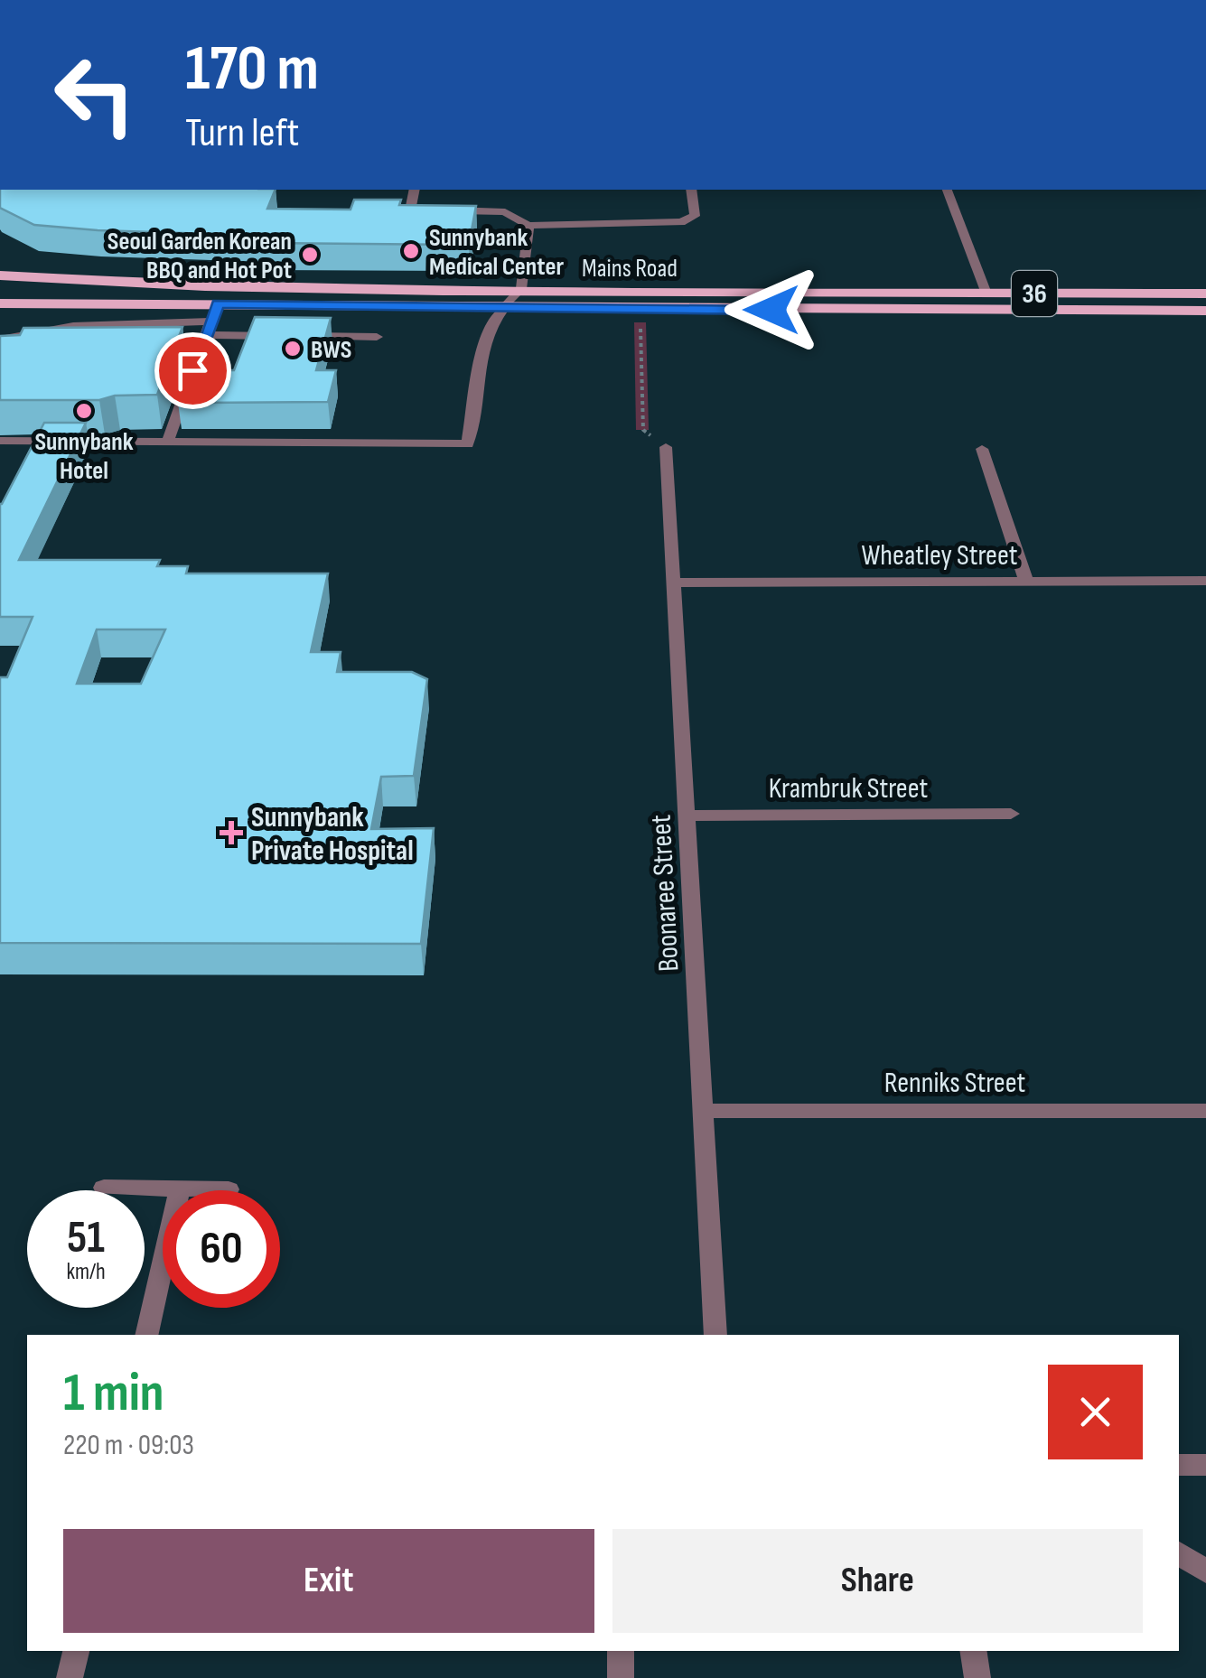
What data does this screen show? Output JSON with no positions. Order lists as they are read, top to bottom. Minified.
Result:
{"streets":{"main road":["Mains Road","36"],"street":["Wheatley Street","Krambruk Street","Boonaree Street","Renniks Street"]},"crossings":[["Wheatley Street","Boonaree Street"],["Krambruk Street","Boonaree Street"],["Boonaree Street","Renniks Street"]],"places":{"other":["Sunnybank Medical Center","Seoul Garden Korean BBQ and Hot Pot","BWS","Sunnybank Hotel"],"health":["Sunnybank Private Hospital"]},"page":{"turn":["170 m","Turn left"],"speed":"51 km/h","limit":"60","heading":["1 min","220 m · 09:03"],"buttons":["Exit","Share"]}}
